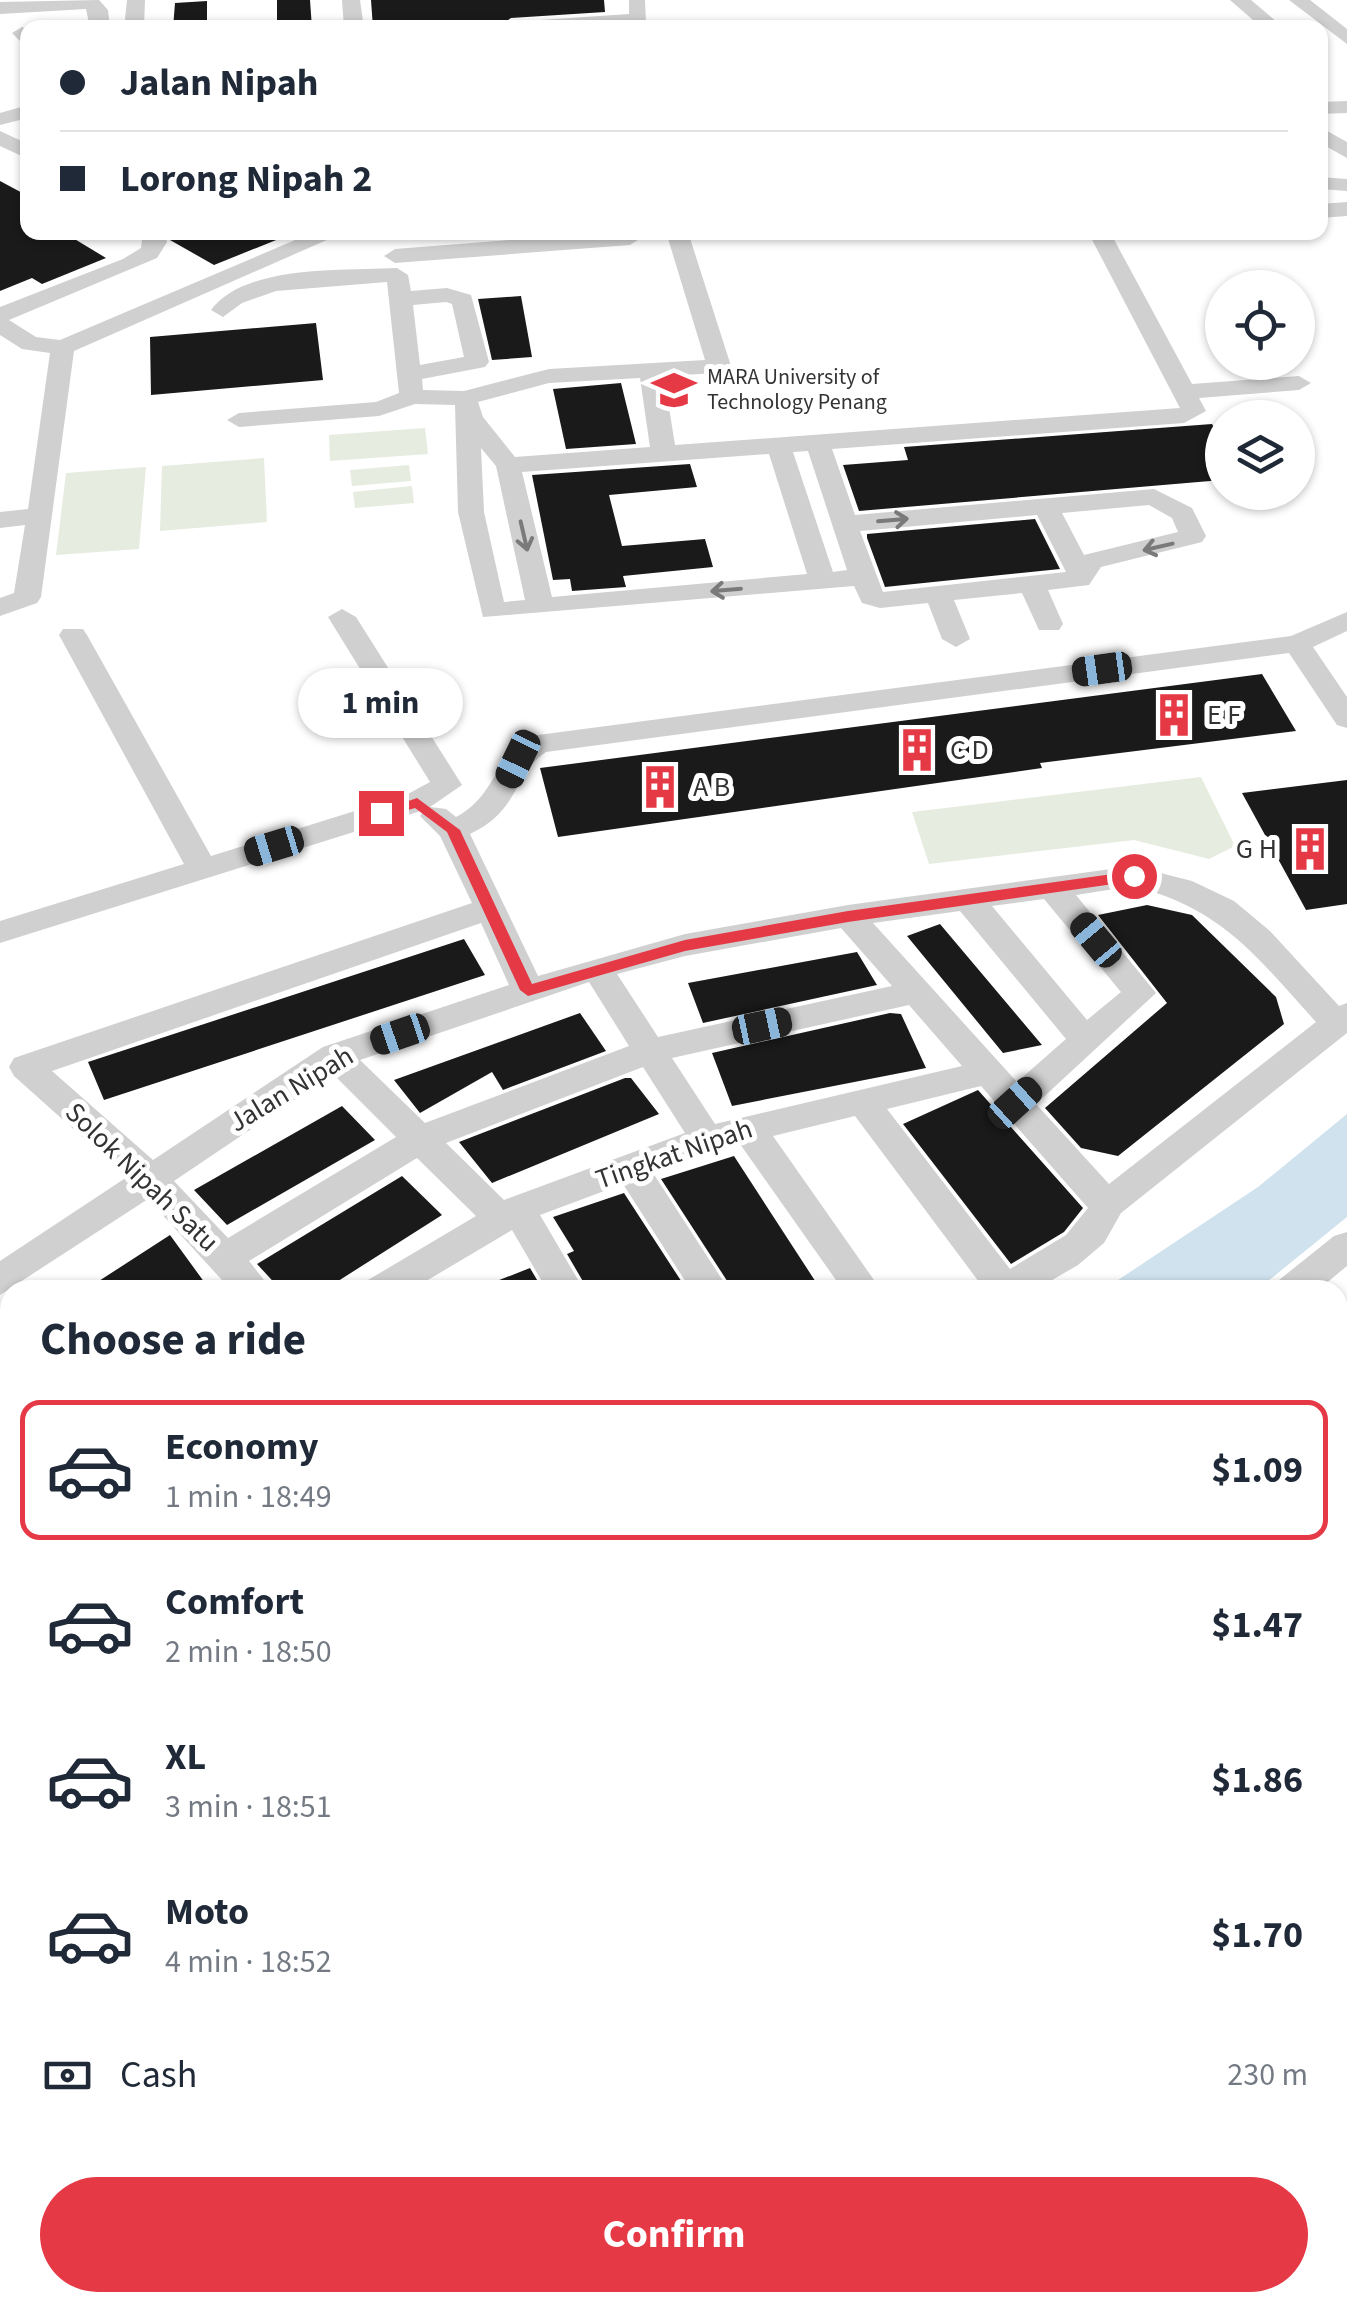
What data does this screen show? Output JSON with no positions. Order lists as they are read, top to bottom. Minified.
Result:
{"streets":{"street":["Jalan Nipah","Tingkat Nipah","Solok Nipah Satu"]},"crossings":[["Jalan Nipah","Solok Nipah Satu"]],"places":{"school or university":["MARA University of Technology Penang"],"building":["E F","C D","A B","G H"]},"page":{"banner":["Jalan Nipah","Lorong Nipah 2"],"bubble":"1 min","heading":"Choose a ride","list":[{"name":"Economy","note":"1 min · 18:49","value":"$1.09"},{"name":"Comfort","note":"2 min · 18:50","value":"$1.47"},{"name":"XL","note":"3 min · 18:51","value":"$1.86"},{"name":"Moto","note":"4 min · 18:52","value":"$1.70"}],"pay":["Cash","230 m"],"buttons":"Confirm"}}
